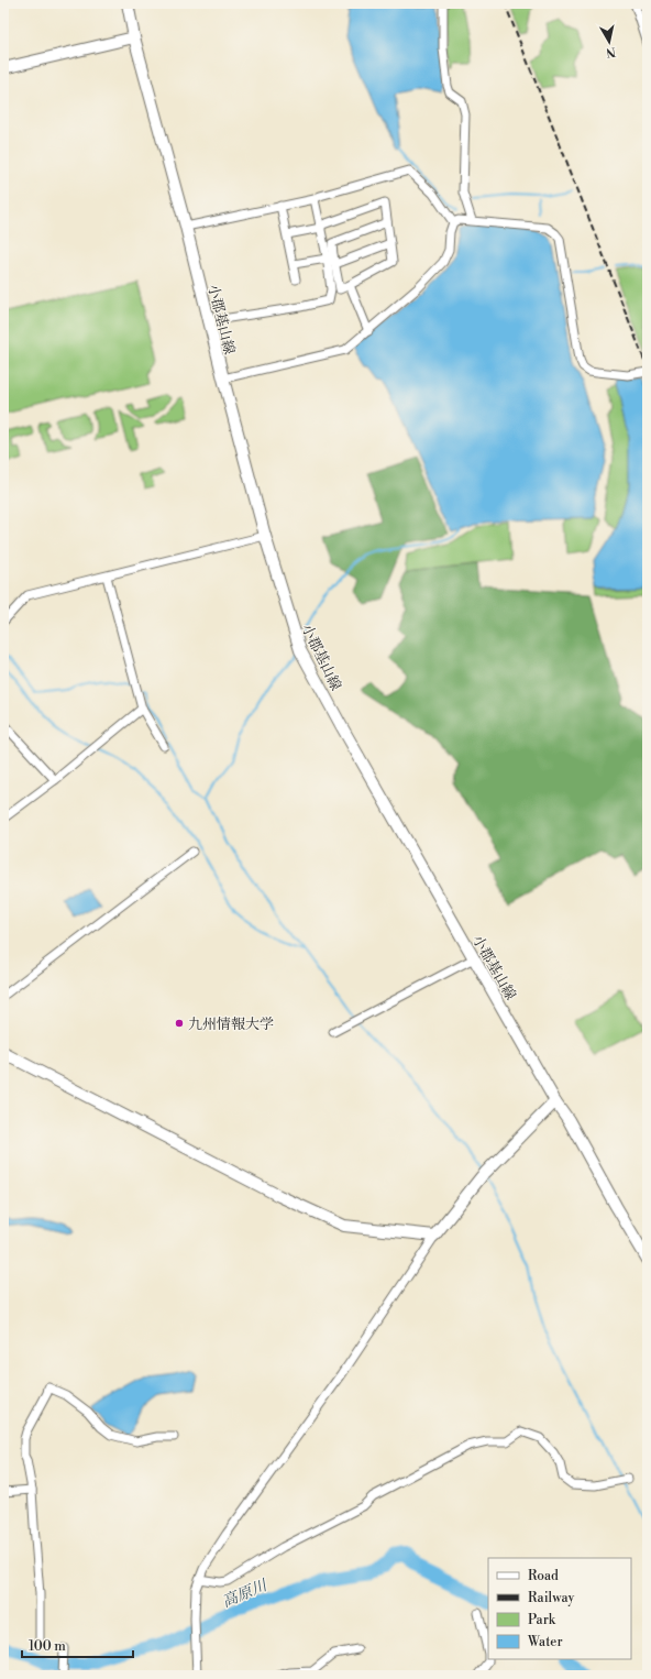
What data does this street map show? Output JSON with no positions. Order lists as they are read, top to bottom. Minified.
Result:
{"streets":{"main road":["小郡基山線"]},"water":["高原川"],"places":["九州情報大学"],"legend":["Road","Railway","Park","Water"],"scale_bar":"100 m","north":"bottom"}
